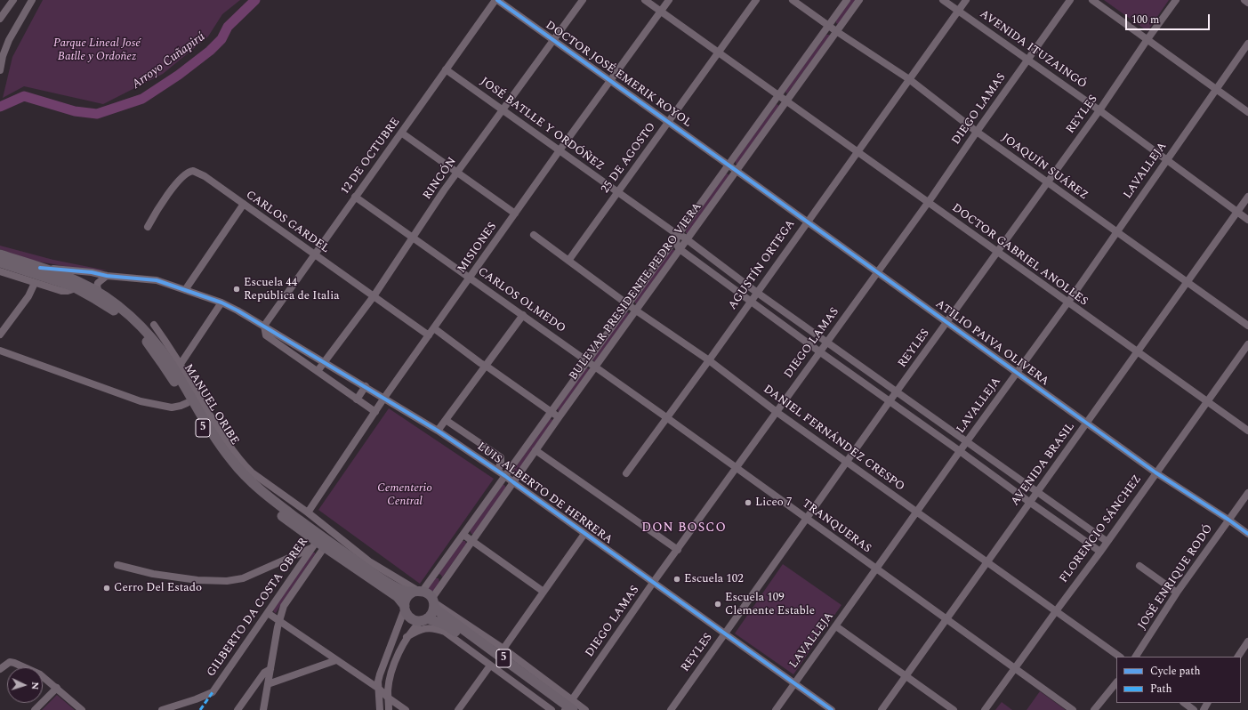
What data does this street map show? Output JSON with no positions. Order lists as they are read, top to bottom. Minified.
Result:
{"streets":{"highway":["MANUEL ORIBE","5"],"street":["AVENIDA ITUZAINGÓ","DOCTOR JOSÉ EMERIK ROYOL","DIEGO LAMAS","REYLES","JOSÉ BATLLE Y ORDÓÑEZ","12 DE OCTUBRE","25 DE AGOSTO","JOAQUÍN SUÁREZ","LAVALLEJA","RINCÓN","CARLOS GARDEL","MISIONES","DOCTOR GABRIEL ANOLLES","AGUSTÍN ORTEGA","BULEVAR PRESIDENTE PEDRO VIERA","CARLOS OLMEDO","ATILIO PAIVA OLIVERA","DANIEL FERNÁNDEZ CRESPO","AVENIDA BRASIL","LUIS ALBERTO DE HERRERA","TRANQUERAS","FLORENCIO SÁNCHEZ","JOSÉ ENRIQUE RODÓ","GILBERTO DA COSTA OBRER"]},"crossings":[["AVENIDA ITUZAINGÓ","DIEGO LAMAS"],["AVENIDA ITUZAINGÓ","REYLES"],["AVENIDA ITUZAINGÓ","LAVALLEJA"],["AVENIDA ITUZAINGÓ","AGUSTÍN ORTEGA"],["AVENIDA ITUZAINGÓ","AVENIDA BRASIL"],["DOCTOR JOSÉ EMERIK ROYOL","12 DE OCTUBRE"],["DOCTOR JOSÉ EMERIK ROYOL","25 DE AGOSTO"],["DOCTOR JOSÉ EMERIK ROYOL","RINCÓN"],["DOCTOR JOSÉ EMERIK ROYOL","MISIONES"],["DOCTOR JOSÉ EMERIK ROYOL","BULEVAR PRESIDENTE PEDRO VIERA"],["DOCTOR JOSÉ EMERIK ROYOL","ATILIO PAIVA OLIVERA"],["DIEGO LAMAS","JOSÉ BATLLE Y ORDÓÑEZ"],["DIEGO LAMAS","JOAQUÍN SUÁREZ"],["DIEGO LAMAS","DOCTOR GABRIEL ANOLLES"],["DIEGO LAMAS","ATILIO PAIVA OLIVERA"],["DIEGO LAMAS","MANUEL ORIBE"],["DIEGO LAMAS","DANIEL FERNÁNDEZ CRESPO"],["DIEGO LAMAS","LUIS ALBERTO DE HERRERA"],["DIEGO LAMAS","TRANQUERAS"],["REYLES","JOSÉ BATLLE Y ORDÓÑEZ"],["REYLES","JOAQUÍN SUÁREZ"],["REYLES","DOCTOR GABRIEL ANOLLES"],["REYLES","ATILIO PAIVA OLIVERA"],["REYLES","DANIEL FERNÁNDEZ CRESPO"],["REYLES","LUIS ALBERTO DE HERRERA"],["REYLES","TRANQUERAS"],["JOSÉ BATLLE Y ORDÓÑEZ","12 DE OCTUBRE"],["JOSÉ BATLLE Y ORDÓÑEZ","25 DE AGOSTO"],["JOSÉ BATLLE Y ORDÓÑEZ","LAVALLEJA"],["JOSÉ BATLLE Y ORDÓÑEZ","RINCÓN"],["JOSÉ BATLLE Y ORDÓÑEZ","MISIONES"],["JOSÉ BATLLE Y ORDÓÑEZ","AGUSTÍN ORTEGA"],["JOSÉ BATLLE Y ORDÓÑEZ","BULEVAR PRESIDENTE PEDRO VIERA"],["JOSÉ BATLLE Y ORDÓÑEZ","AVENIDA BRASIL"],["JOSÉ BATLLE Y ORDÓÑEZ","FLORENCIO SÁNCHEZ"],["12 DE OCTUBRE","CARLOS GARDEL"],["12 DE OCTUBRE","CARLOS OLMEDO"],["12 DE OCTUBRE","LUIS ALBERTO DE HERRERA"],["25 DE AGOSTO","DOCTOR GABRIEL ANOLLES"],["25 DE AGOSTO","DANIEL FERNÁNDEZ CRESPO"],["JOAQUÍN SUÁREZ","LAVALLEJA"],["JOAQUÍN SUÁREZ","AGUSTÍN ORTEGA"],["JOAQUÍN SUÁREZ","BULEVAR PRESIDENTE PEDRO VIERA"],["JOAQUÍN SUÁREZ","AVENIDA BRASIL"],["LAVALLEJA","DOCTOR GABRIEL ANOLLES"],["LAVALLEJA","ATILIO PAIVA OLIVERA"],["LAVALLEJA","DANIEL FERNÁNDEZ CRESPO"],["LAVALLEJA","LUIS ALBERTO DE HERRERA"],["LAVALLEJA","TRANQUERAS"],["RINCÓN","CARLOS GARDEL"],["RINCÓN","CARLOS OLMEDO"],["RINCÓN","LUIS ALBERTO DE HERRERA"],["CARLOS GARDEL","MISIONES"],["MISIONES","DOCTOR GABRIEL ANOLLES"],["MISIONES","CARLOS OLMEDO"],["MISIONES","MANUEL ORIBE"],["MISIONES","LUIS ALBERTO DE HERRERA"],["DOCTOR GABRIEL ANOLLES","AGUSTÍN ORTEGA"],["DOCTOR GABRIEL ANOLLES","BULEVAR PRESIDENTE PEDRO VIERA"],["DOCTOR GABRIEL ANOLLES","AVENIDA BRASIL"],["DOCTOR GABRIEL ANOLLES","FLORENCIO SÁNCHEZ"],["AGUSTÍN ORTEGA","ATILIO PAIVA OLIVERA"],["AGUSTÍN ORTEGA","DANIEL FERNÁNDEZ CRESPO"],["AGUSTÍN ORTEGA","TRANQUERAS"],["BULEVAR PRESIDENTE PEDRO VIERA","CARLOS OLMEDO"],["BULEVAR PRESIDENTE PEDRO VIERA","ATILIO PAIVA OLIVERA"],["BULEVAR PRESIDENTE PEDRO VIERA","MANUEL ORIBE"],["BULEVAR PRESIDENTE PEDRO VIERA","DANIEL FERNÁNDEZ CRESPO"],["BULEVAR PRESIDENTE PEDRO VIERA","LUIS ALBERTO DE HERRERA"],["BULEVAR PRESIDENTE PEDRO VIERA","TRANQUERAS"],["CARLOS OLMEDO","TRANQUERAS"],["ATILIO PAIVA OLIVERA","AVENIDA BRASIL"],["ATILIO PAIVA OLIVERA","FLORENCIO SÁNCHEZ"],["ATILIO PAIVA OLIVERA","JOSÉ ENRIQUE RODÓ"],["MANUEL ORIBE","LUIS ALBERTO DE HERRERA"],["MANUEL ORIBE","GILBERTO DA COSTA OBRER"],["DANIEL FERNÁNDEZ CRESPO","AVENIDA BRASIL"],["DANIEL FERNÁNDEZ CRESPO","FLORENCIO SÁNCHEZ"],["AVENIDA BRASIL","TRANQUERAS"],["TRANQUERAS","FLORENCIO SÁNCHEZ"]],"districts":["DON BOSCO"],"water":["Arroyo Cuñapirú"],"parks":["Parque Lineal José Batlle y Ordoñez","Cementerio Central"],"places":["Escuela 44 República de Italia","Liceo 7","Escuela 102","Cerro Del Estado","Escuela 109 Clemente Estable"],"legend":["Cycle path","Path"],"scale_bar":"100 m","north":"right"}
